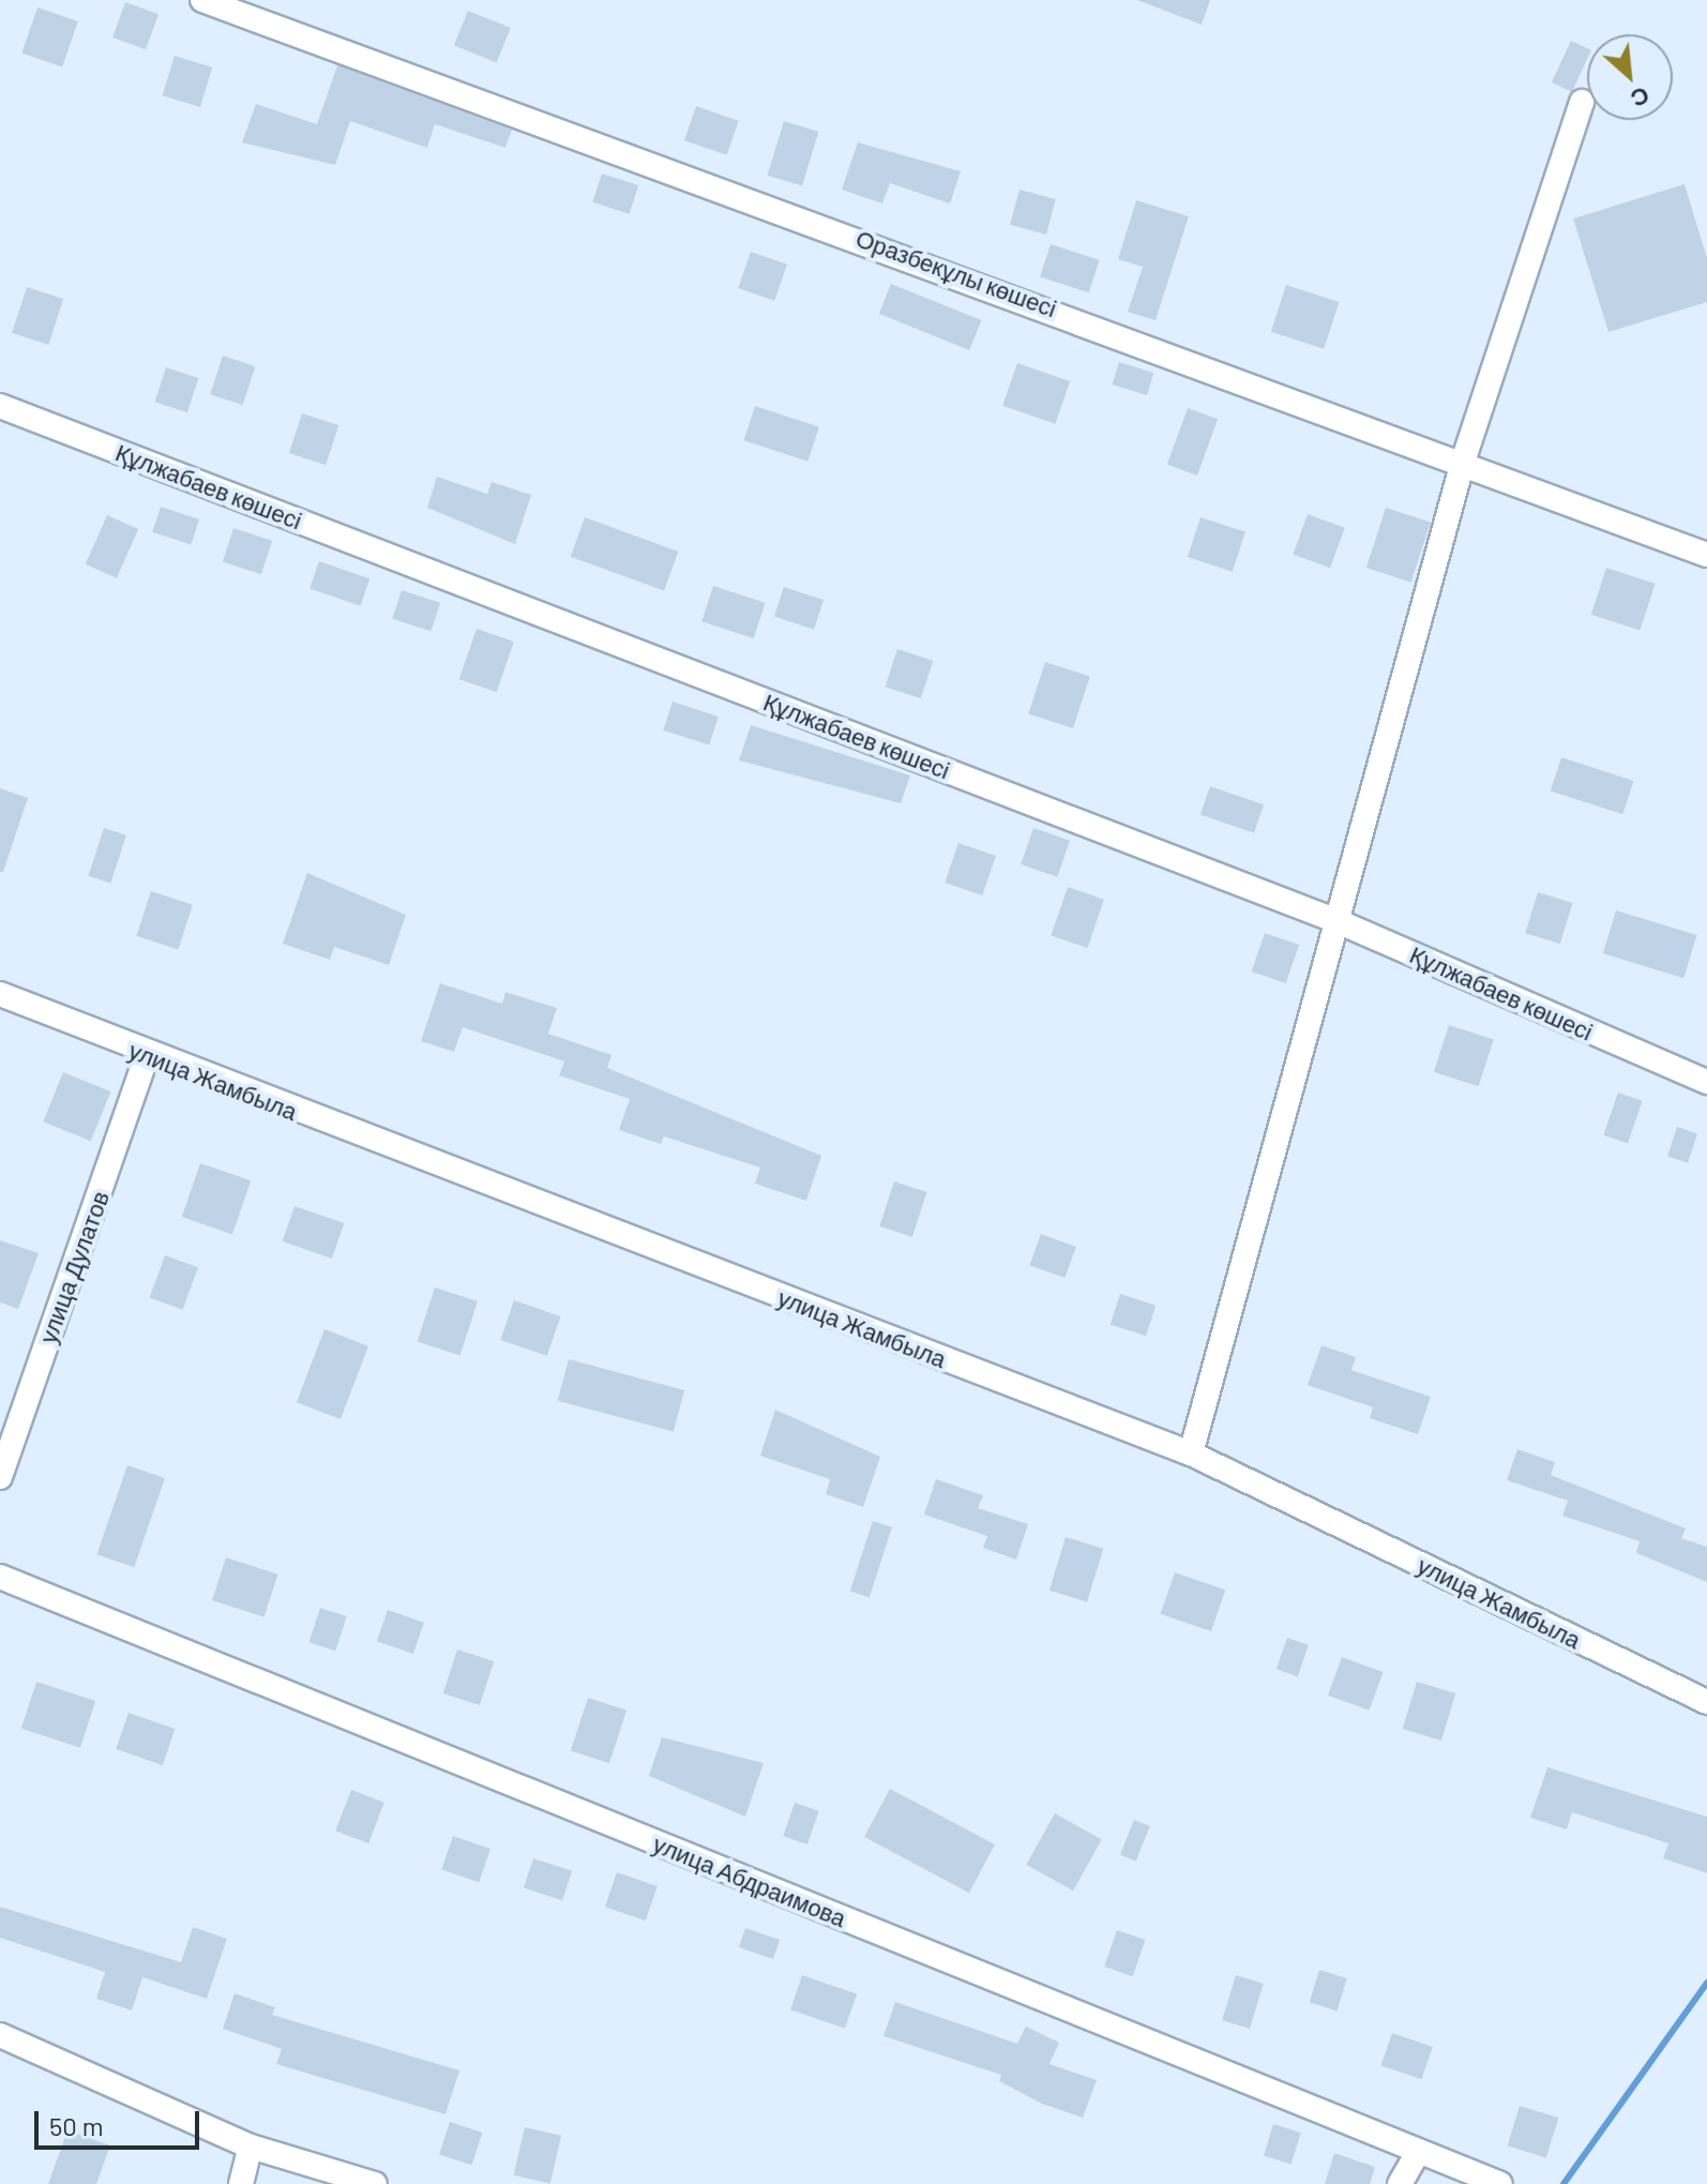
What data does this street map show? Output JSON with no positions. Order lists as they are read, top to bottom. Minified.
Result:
{"streets":{"street":["Оразбекұлы көшесі","Құлжабаев көшесі","улица Жамбыла","улица Дулатов","улица Абдраимова"]},"crossings":[["улица Жамбыла","улица Дулатов"]],"scale_bar":"50 m","north":"bottom right"}
